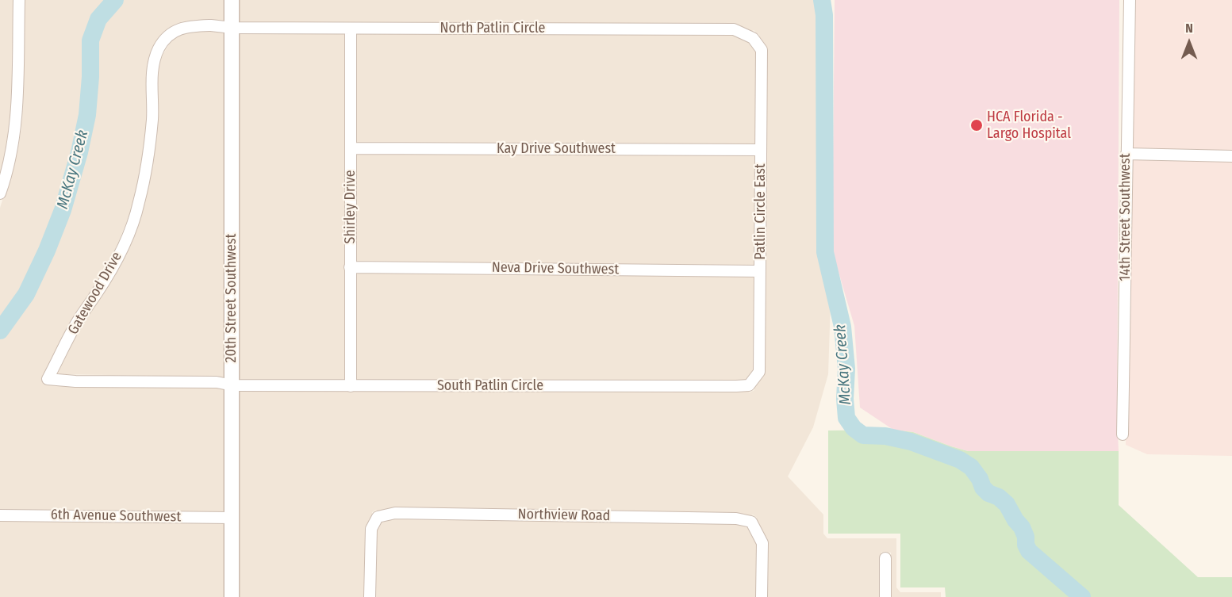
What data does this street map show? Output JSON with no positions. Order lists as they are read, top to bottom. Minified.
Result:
{"streets":{"street":["North Patlin Circle","Kay Drive Southwest","Shirley Drive","Patlin Circle East","14th Street Southwest","Neva Drive Southwest","Gatewood Drive","20th Street Southwest","South Patlin Circle","Northview Road","6th Avenue Southwest"]},"crossings":[["North Patlin Circle","Shirley Drive"],["North Patlin Circle","Patlin Circle East"],["North Patlin Circle","Gatewood Drive"],["North Patlin Circle","20th Street Southwest"],["Kay Drive Southwest","Shirley Drive"],["Kay Drive Southwest","Patlin Circle East"],["Shirley Drive","Neva Drive Southwest"],["Shirley Drive","South Patlin Circle"],["Patlin Circle East","Neva Drive Southwest"],["Patlin Circle East","South Patlin Circle"],["Gatewood Drive","20th Street Southwest"],["Gatewood Drive","South Patlin Circle"],["20th Street Southwest","South Patlin Circle"],["20th Street Southwest","6th Avenue Southwest"]],"water":["McKay Creek"],"places":["HCA Florida - Largo Hospital"],"north":"top"}
